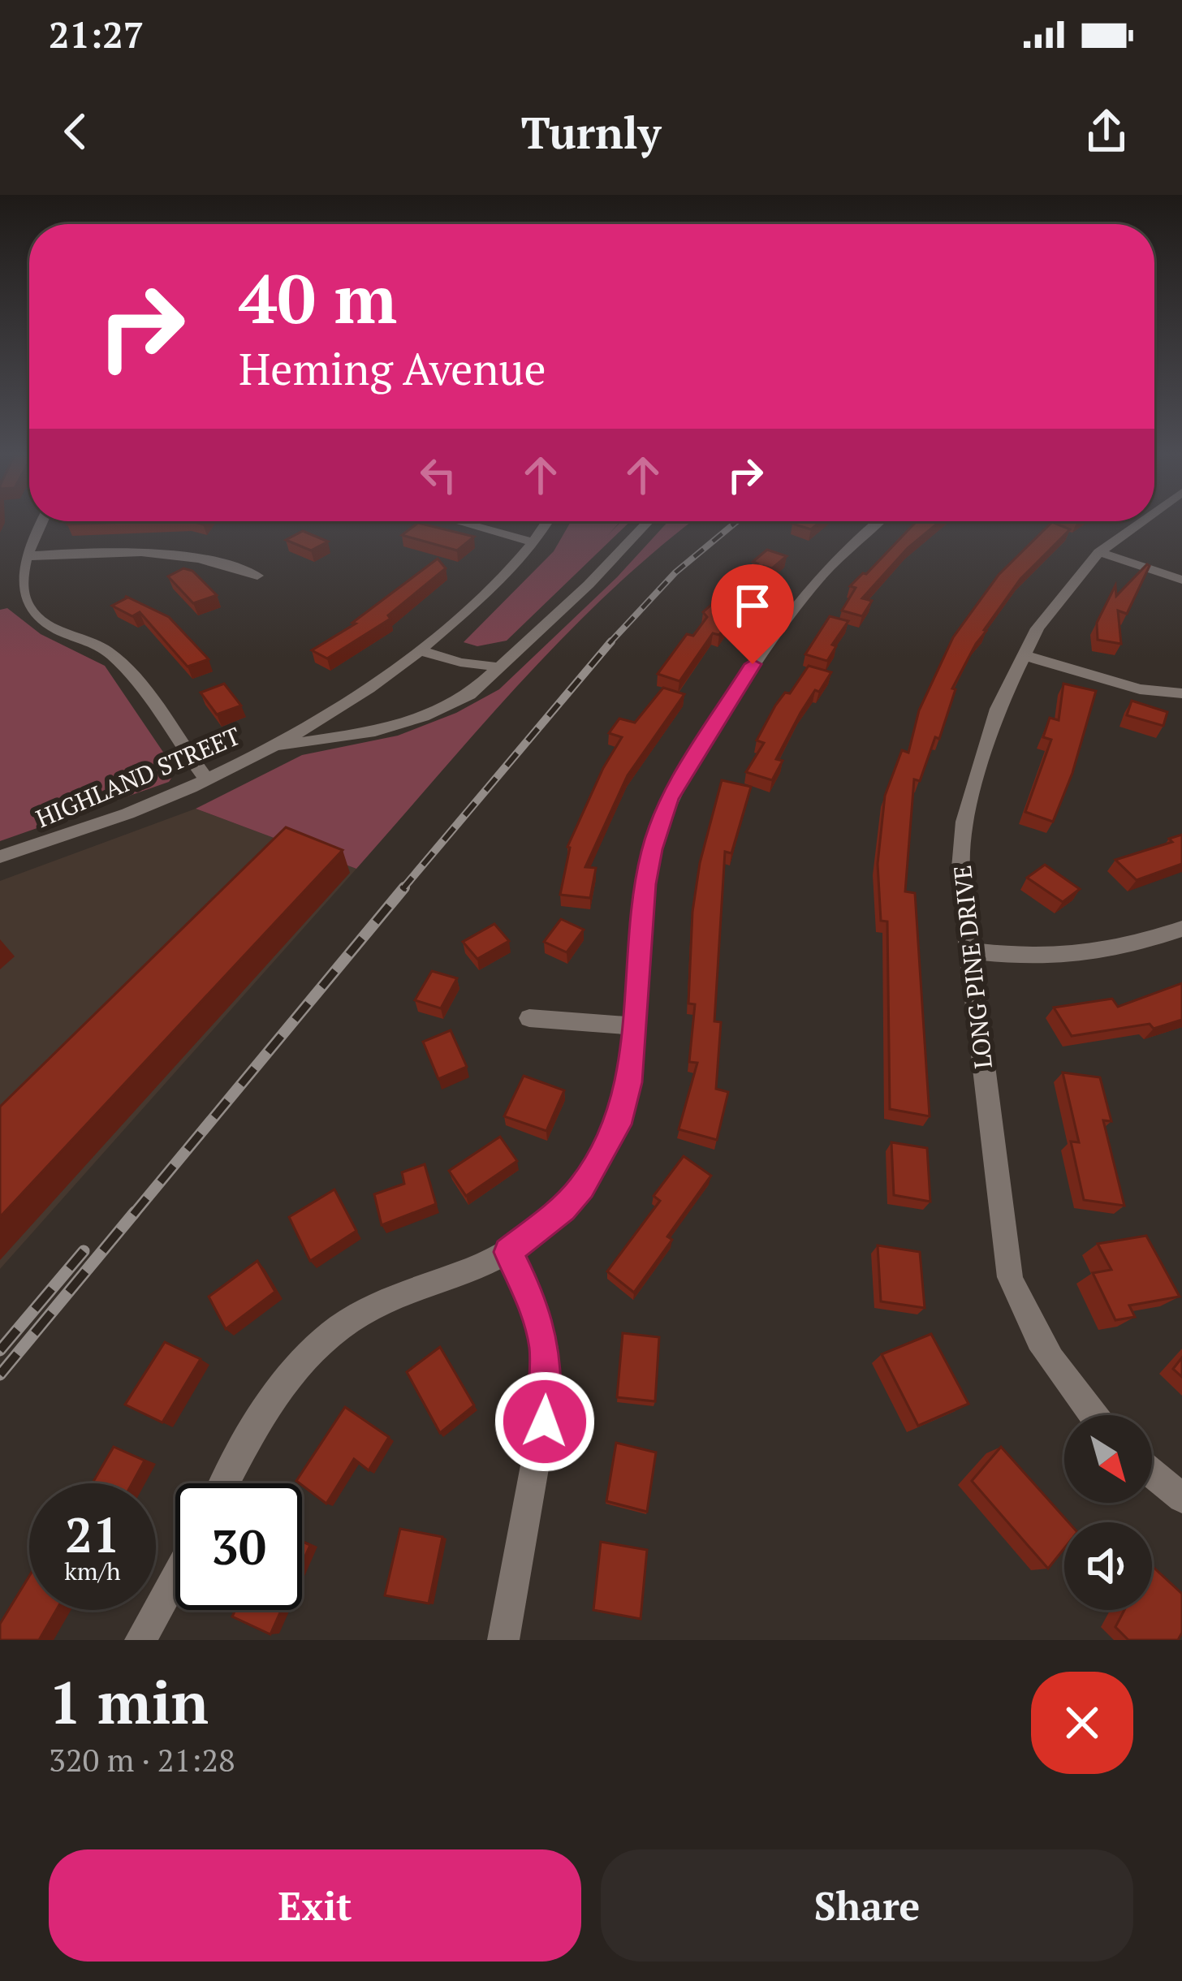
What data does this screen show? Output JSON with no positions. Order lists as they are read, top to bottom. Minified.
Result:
{"streets":{"street":["HIGHLAND STREET","LONG PINE DRIVE"]},"north":"bottom right","page":{"status":"21:27","header":"Turnly","turn":["40 m","Heming Avenue"],"speed":"21 km/h","limit":"30","heading":["1 min","320 m · 21:28"],"buttons":["Exit","Share"]}}
